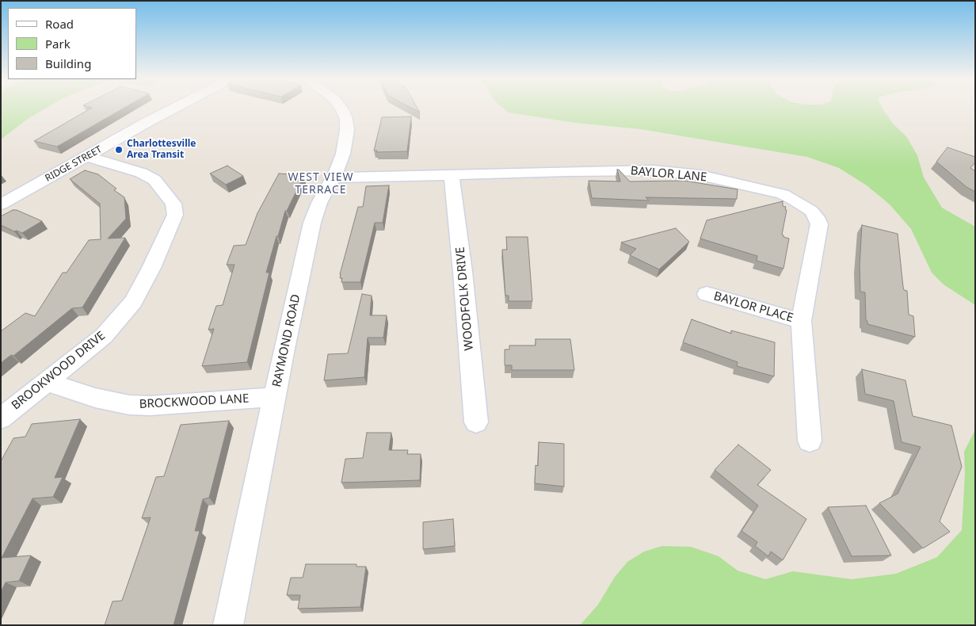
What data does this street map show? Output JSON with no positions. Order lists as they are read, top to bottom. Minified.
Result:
{"streets":{"street":["RIDGE STREET","BAYLOR LANE","WOODFOLK DRIVE","BAYLOR PLACE","RAYMOND ROAD","BROOKWOOD DRIVE","BROCKWOOD LANE"]},"crossings":[["RIDGE STREET","BROOKWOOD DRIVE"],["BAYLOR LANE","WOODFOLK DRIVE"],["BAYLOR LANE","BAYLOR PLACE"],["BAYLOR LANE","RAYMOND ROAD"],["RAYMOND ROAD","BROCKWOOD LANE"],["BROOKWOOD DRIVE","BROCKWOOD LANE"]],"districts":["WEST VIEW TERRACE"],"places":["Charlottesville Area Transit"],"legend":["Road","Park","Building"]}
